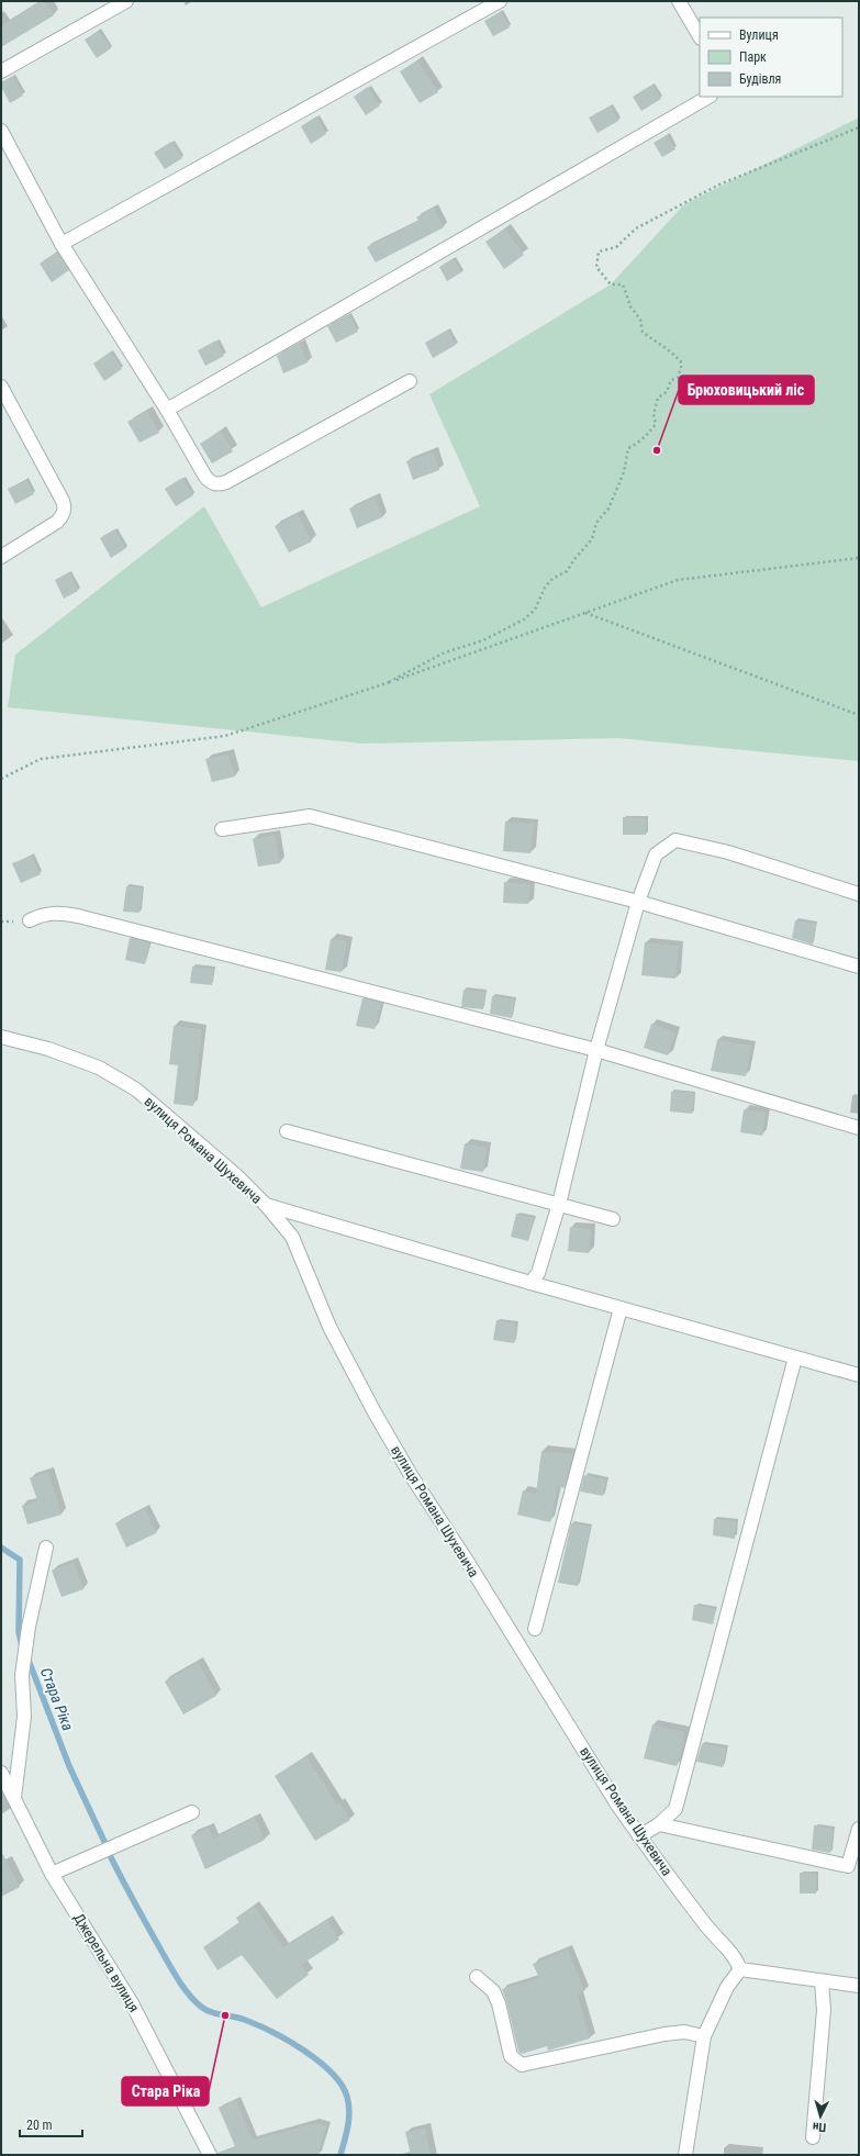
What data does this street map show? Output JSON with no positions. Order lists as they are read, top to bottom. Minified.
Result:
{"streets":{"street":["вулиця Романа Шухевича","Джерельна вулиця"]},"water":["Стара Ріка"],"places":["Брюховицький ліс","Стара Ріка"],"legend":["Вулиця","Парк","Будівля"],"scale_bar":"20 m","north":"bottom"}
